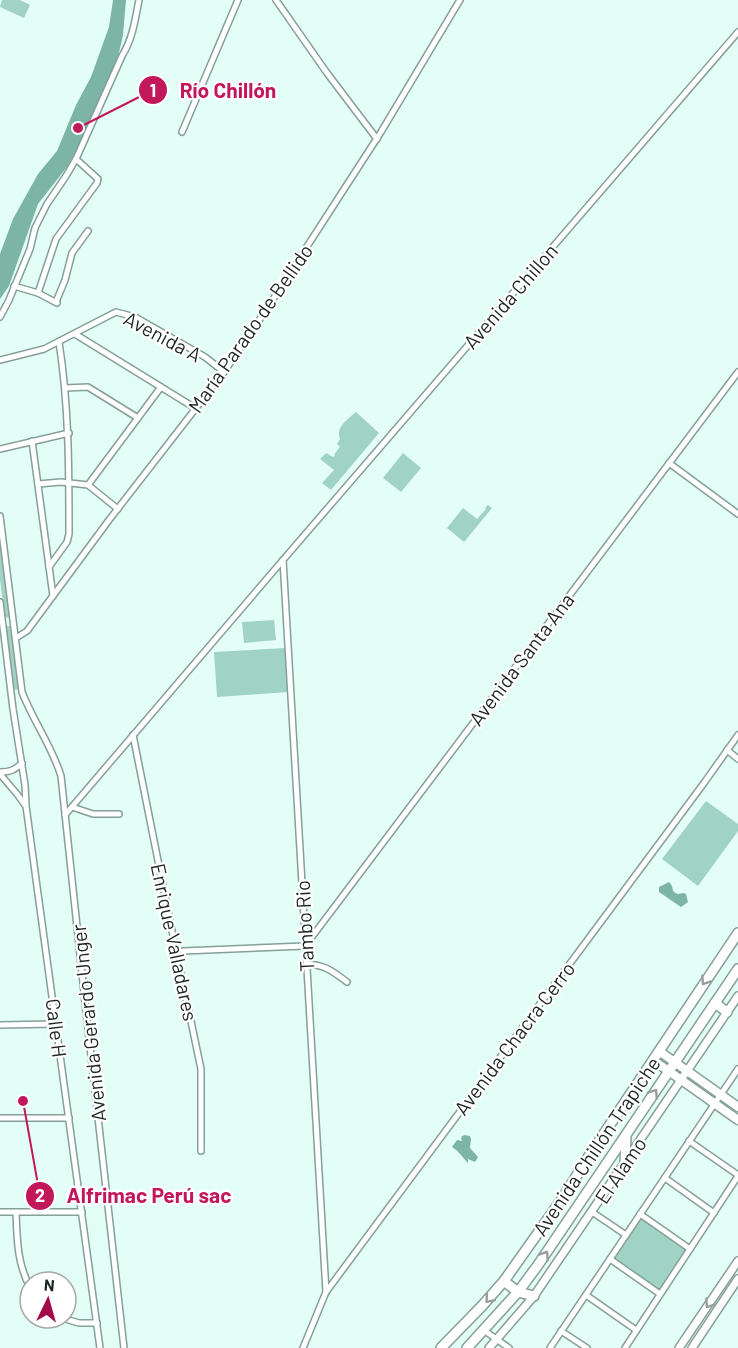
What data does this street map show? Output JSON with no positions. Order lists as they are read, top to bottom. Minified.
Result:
{"streets":{"main road":["Avenida Chillón Trapiche"],"street":["Avenida Chillon","María Parado de Bellido","Avenida A","Avenida Santa Ana","Tambo Rio","Enrique Valladares","Avenida Gerardo Unger","Calle H","Avenida Chacra Cerro","El Alamo"]},"crossings":[["Avenida Chillon","Tambo Rio"],["María Parado de Bellido","Avenida A"],["María Parado de Bellido","Avenida Gerardo Unger"],["Avenida Santa Ana","Tambo Rio"],["Tambo Rio","Avenida Chacra Cerro"]],"places":["Río Chillón","Alfrimac Perú sac"],"north":"top"}
